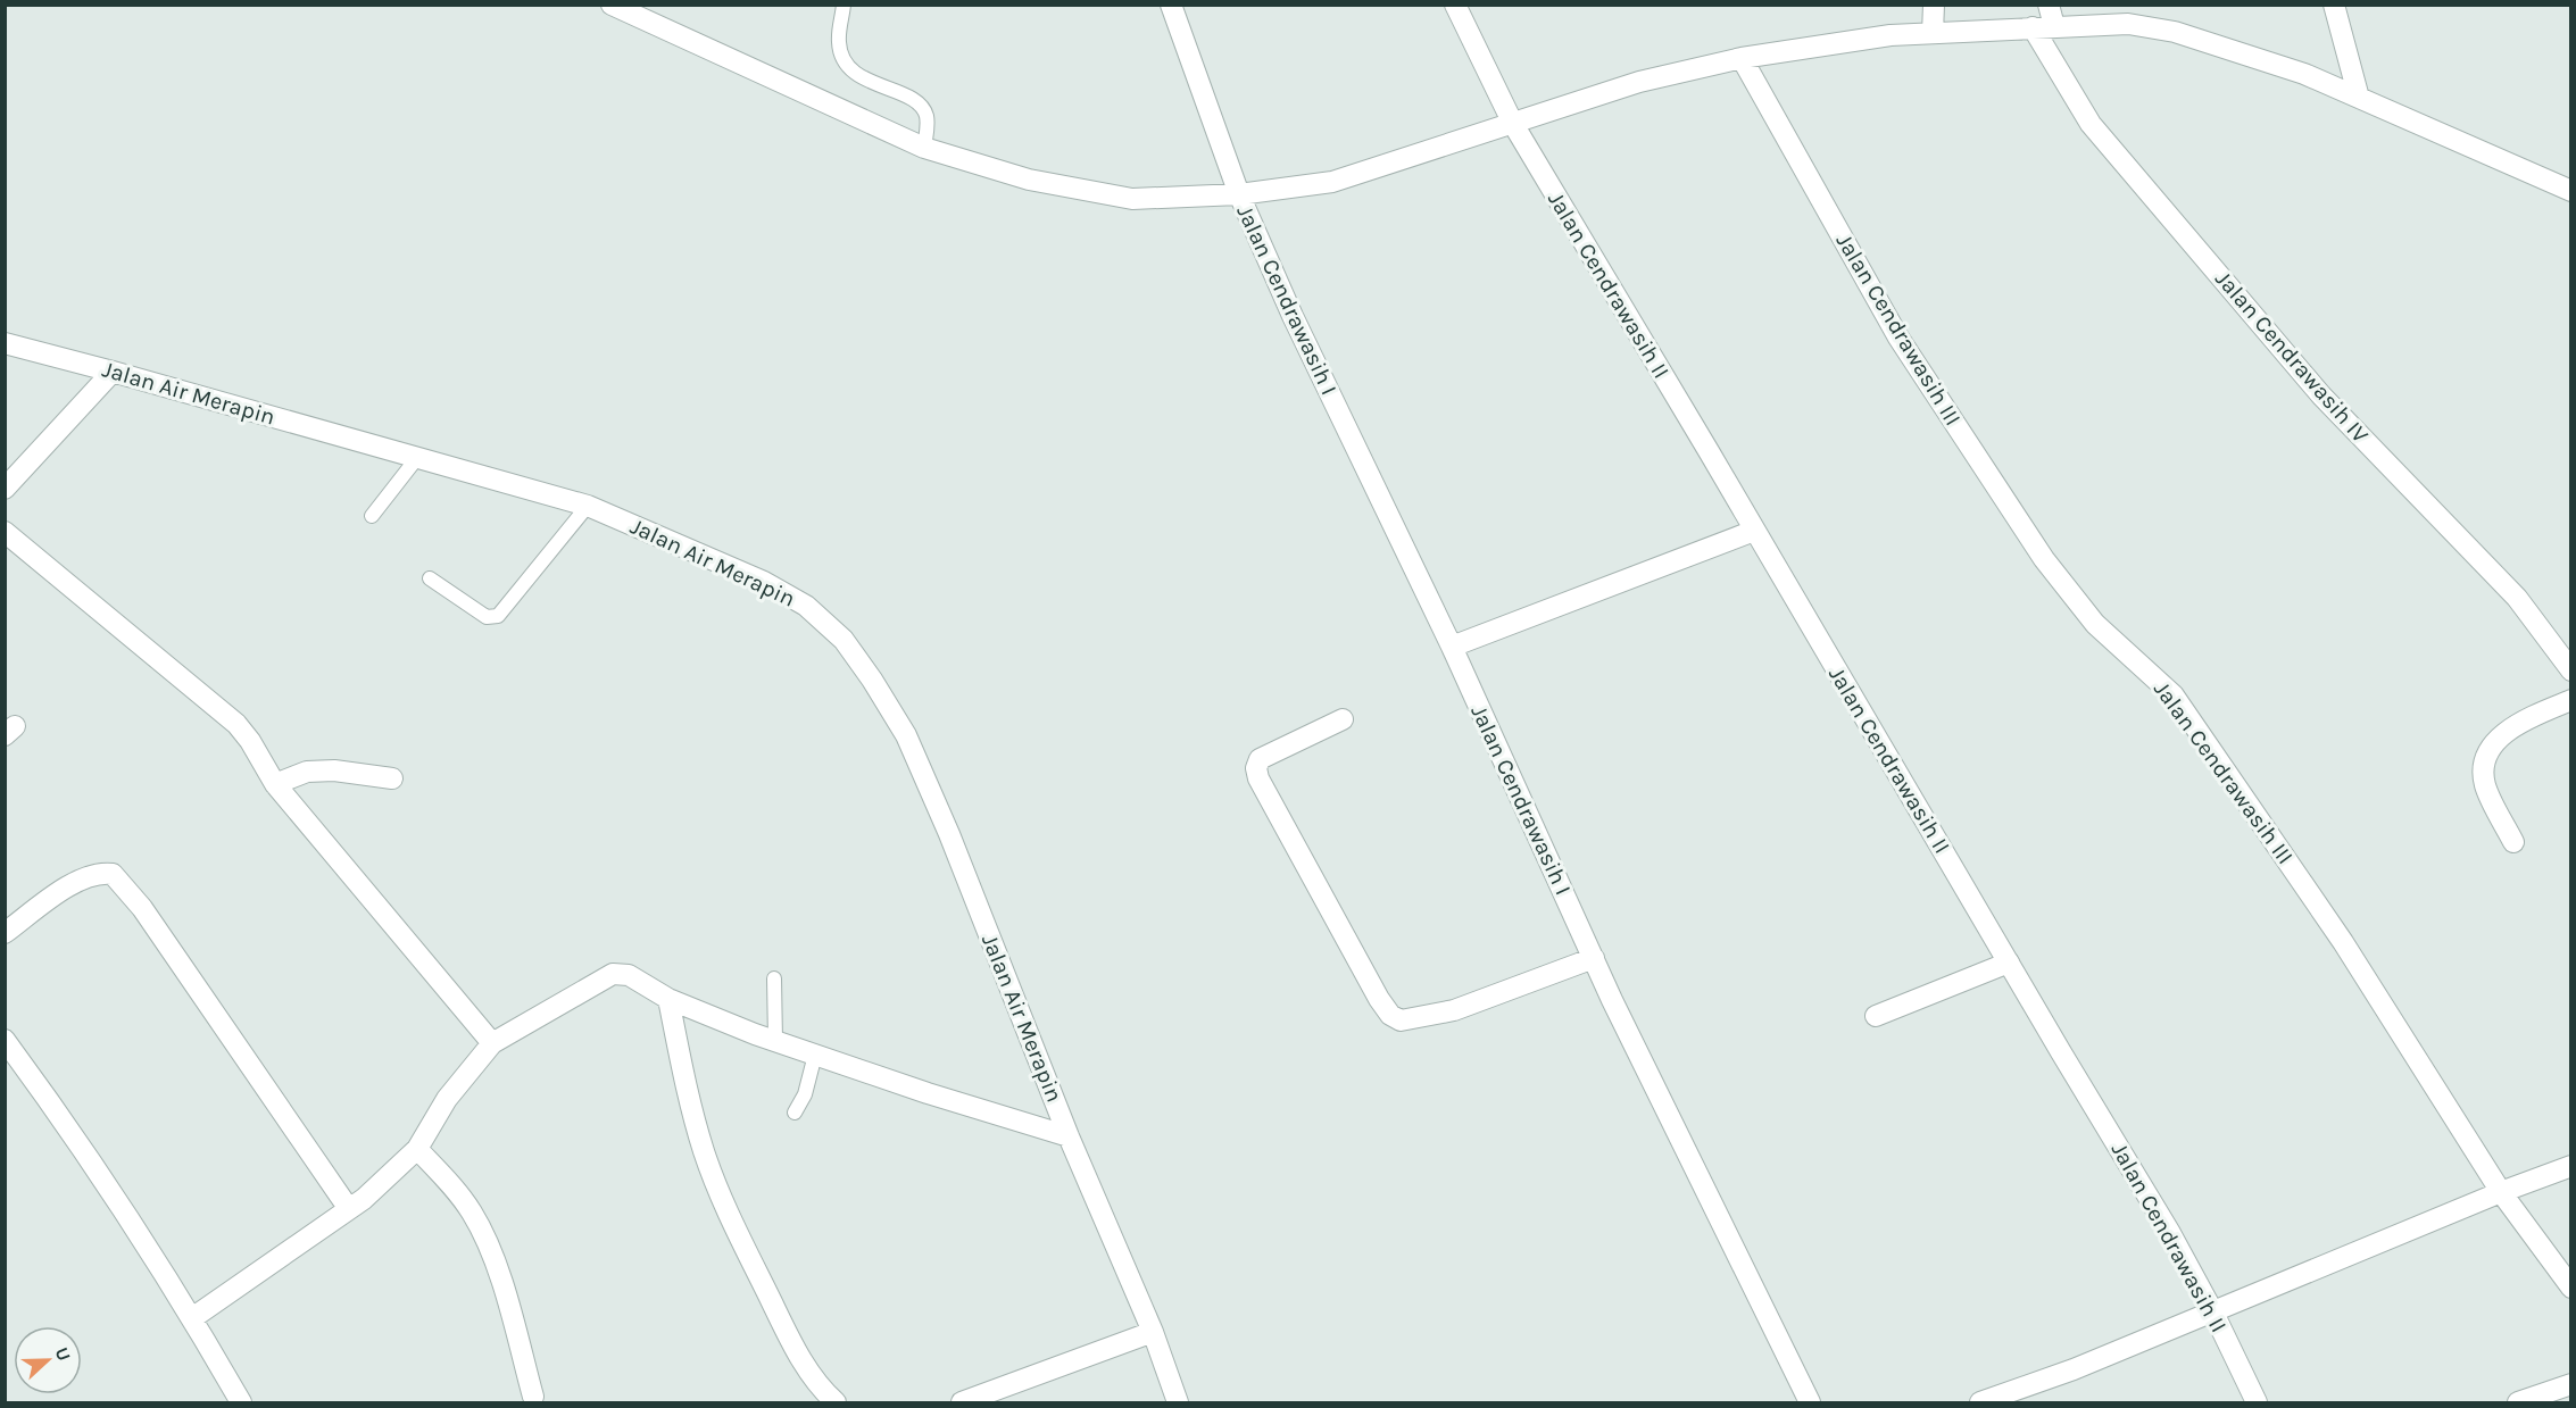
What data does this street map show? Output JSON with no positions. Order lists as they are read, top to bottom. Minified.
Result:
{"streets":{"street":["Jalan Cendrawasih II","Jalan Cendrawasih I","Jalan Cendrawasih III","Jalan Cendrawasih IV","Jalan Air Merapin"]},"north":"right"}
